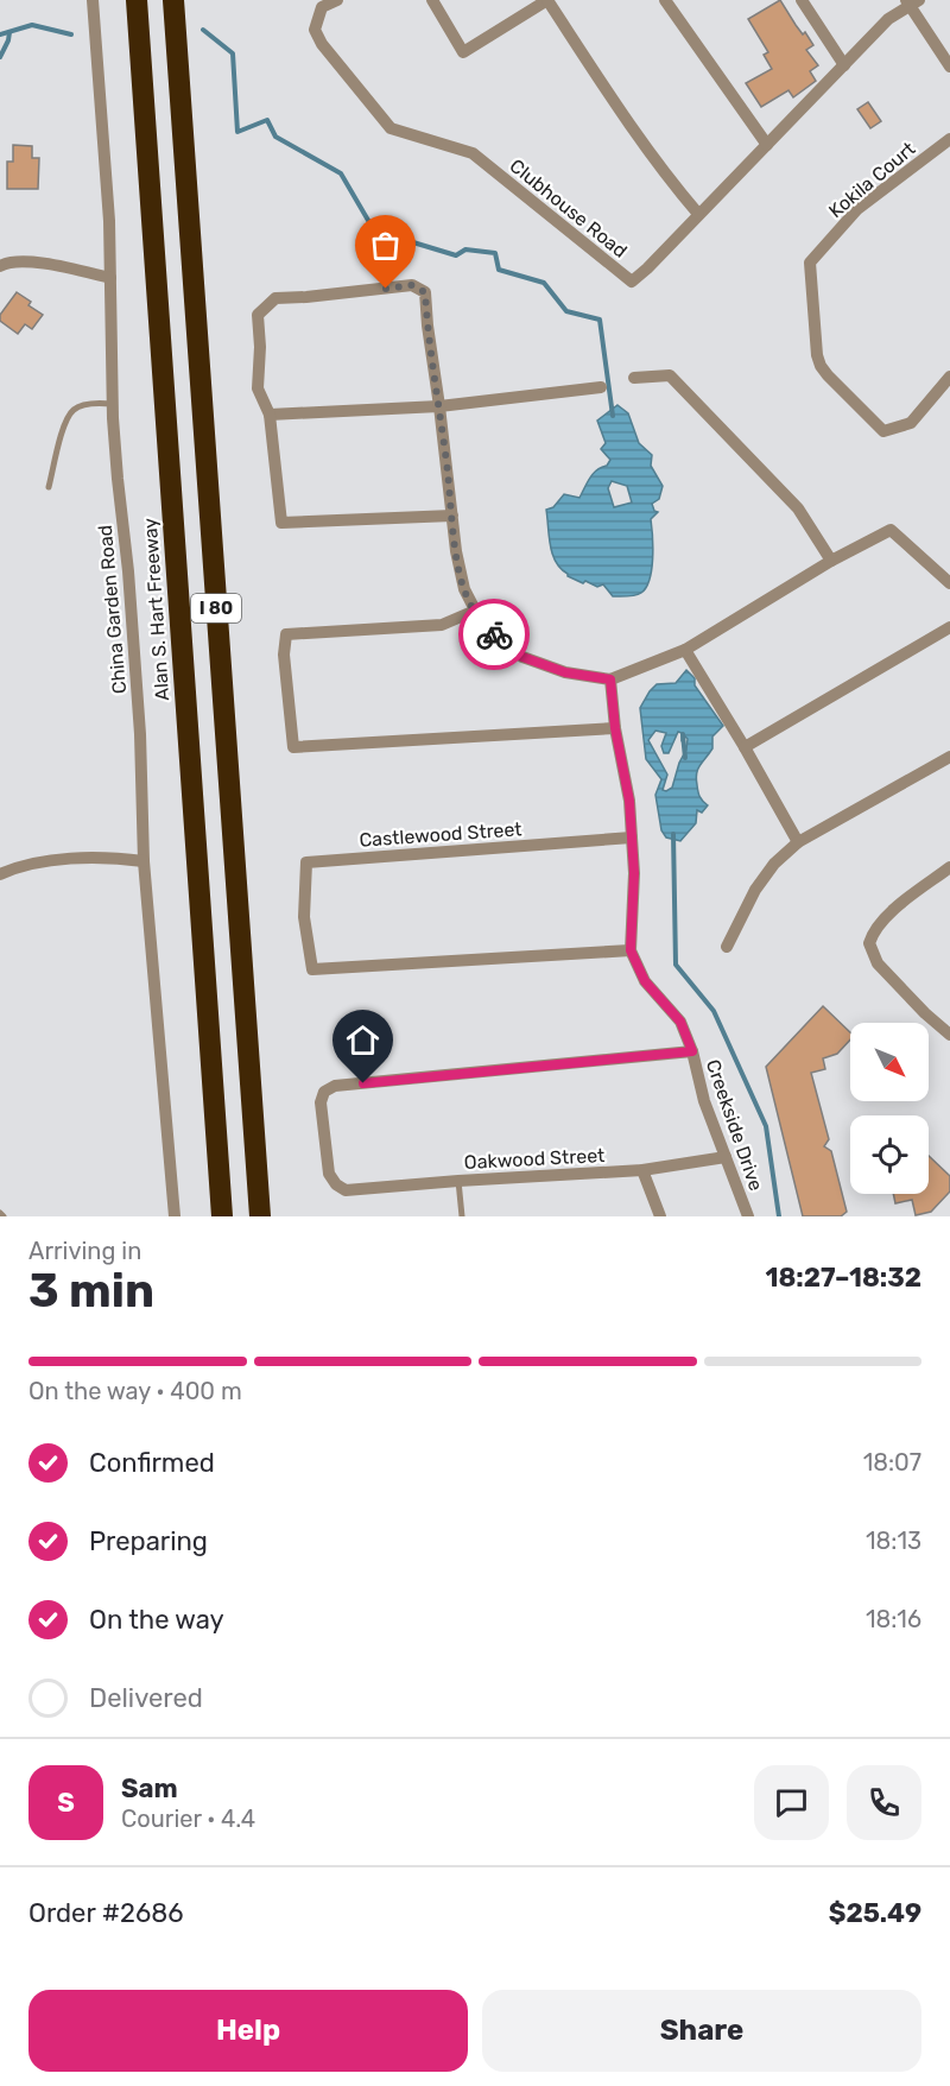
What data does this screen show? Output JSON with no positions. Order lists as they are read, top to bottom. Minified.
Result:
{"streets":{"highway":["I 80","Alan S. Hart Freeway"],"street":["Kokila Court","Clubhouse Road","China Garden Road","Castlewood Street","Creekside Drive","Oakwood Street"]},"crossings":[["Castlewood Street","Creekside Drive"],["Creekside Drive","Oakwood Street"]],"north":"bottom right","page":{"heading":["3 min","Arriving in","18:27–18:32"],"panel":["Sam","Courier · 4.4","Order #2686","$25.49"],"bar":"On the way · 400 m","list":[["Confirmed","18:07"],["Preparing","18:13"],["On the way","18:16"],"Delivered"],"round":"S","buttons":["Help","Share"]}}
